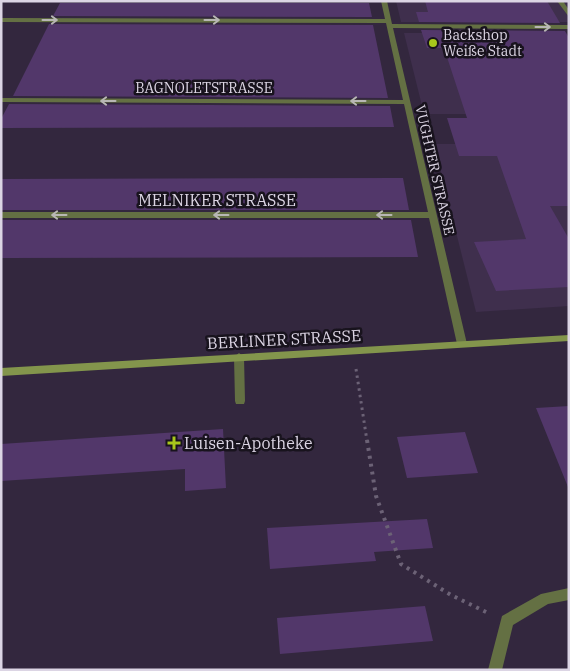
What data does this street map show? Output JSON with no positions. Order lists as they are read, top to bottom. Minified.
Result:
{"streets":{"main road":["BERLINER STRASSE"],"street":["BAGNOLETSTRASSE","VUGHTER STRASSE","MELNIKER STRASSE"]},"crossings":[["BAGNOLETSTRASSE","VUGHTER STRASSE"],["VUGHTER STRASSE","MELNIKER STRASSE"],["VUGHTER STRASSE","BERLINER STRASSE"]],"one_way":["MELNIKER STRASSE"],"places":{"other":["Backshop Weiße Stadt"],"health":["Luisen-Apotheke"]}}
